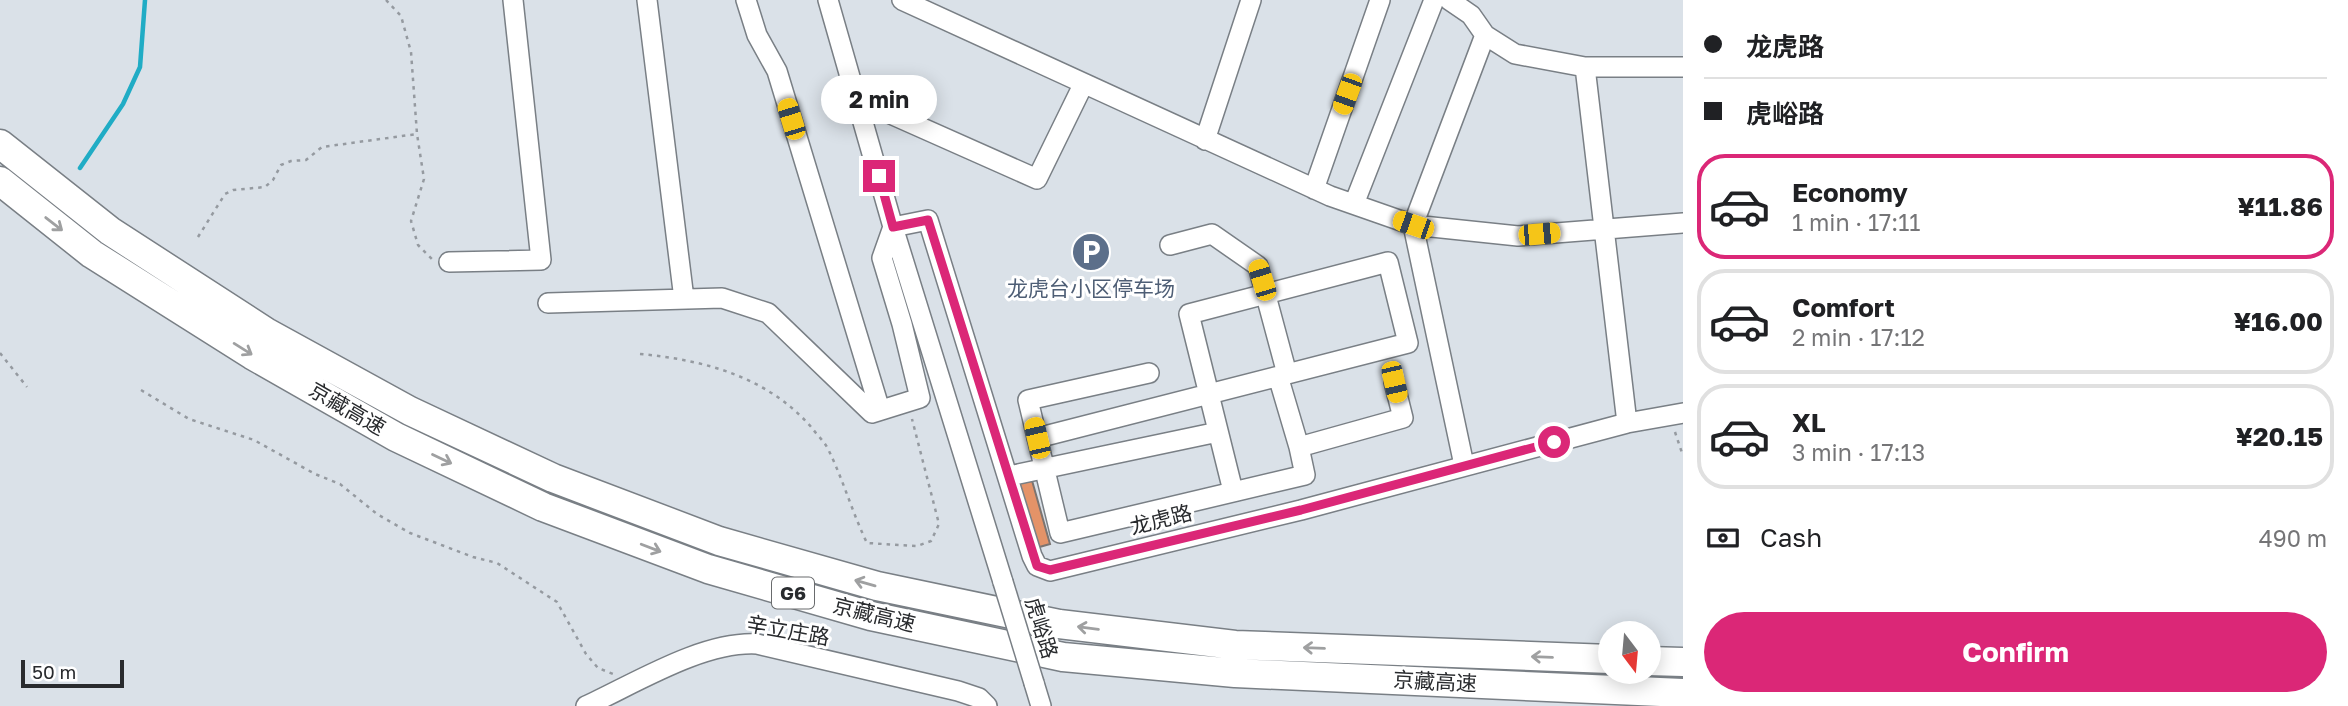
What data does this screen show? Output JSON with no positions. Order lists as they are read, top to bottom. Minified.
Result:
{"streets":{"highway":["京藏高速","G6"],"street":["龙虎路","虎峪路","辛立庄路"]},"crossings":[["龙虎路","虎峪路"]],"places":{"parking":["龙虎台小区停车场"]},"scale_bar":"50 m","north":"bottom","page":{"banner":["龙虎路","虎峪路"],"bubble":"2 min","list":[{"name":"Economy","note":"1 min · 17:11","value":"¥11.86"},{"name":"Comfort","note":"2 min · 17:12","value":"¥16.00"},{"name":"XL","note":"3 min · 17:13","value":"¥20.15"}],"pay":["Cash","490 m"],"buttons":"Confirm","scale":"50 m"}}
